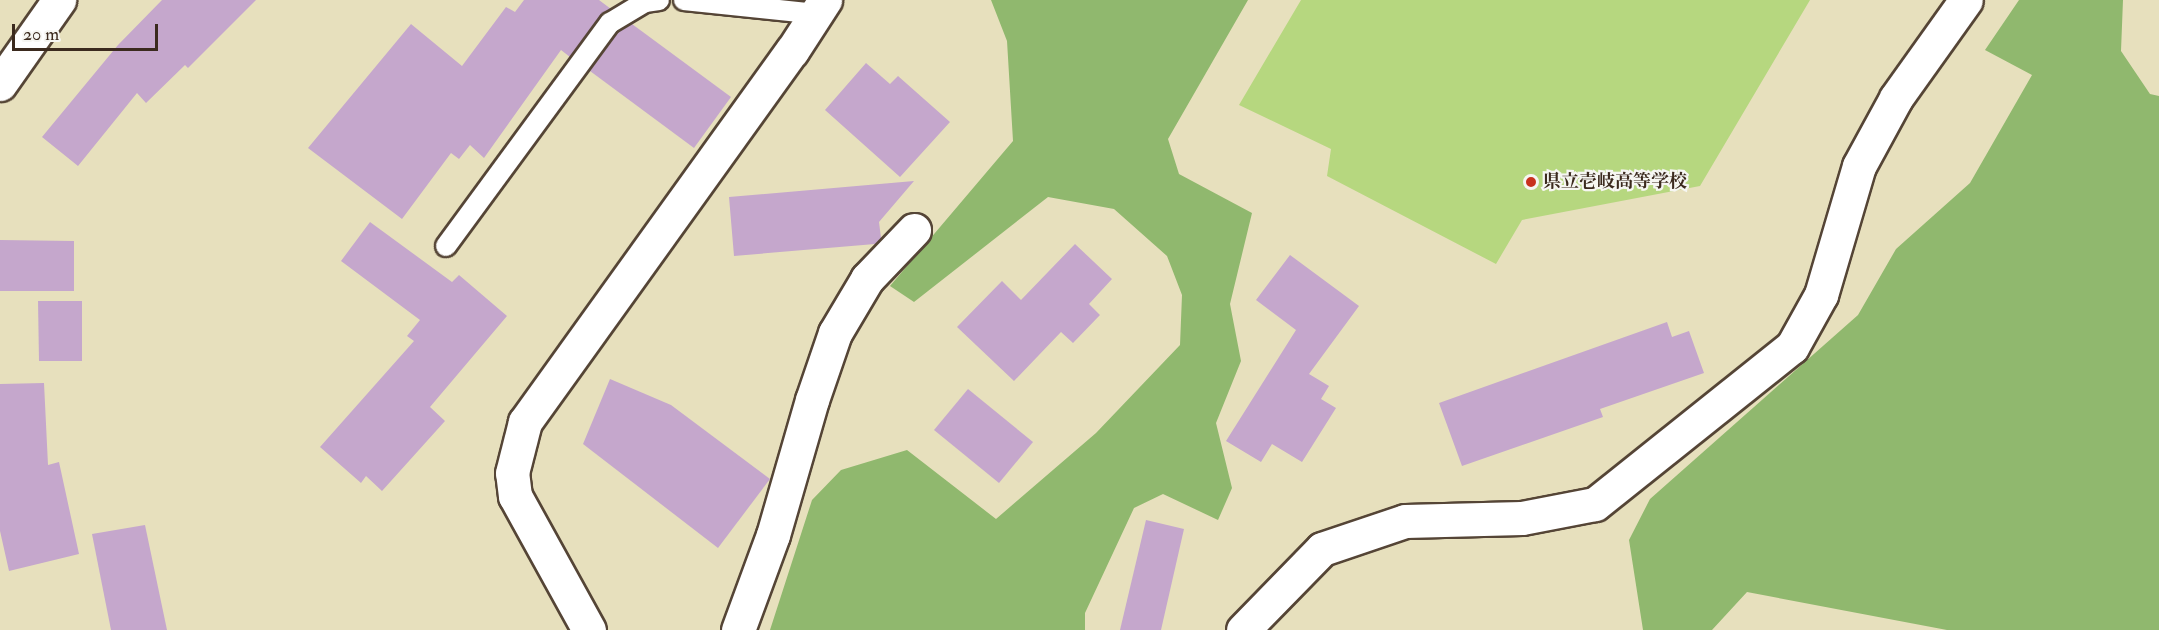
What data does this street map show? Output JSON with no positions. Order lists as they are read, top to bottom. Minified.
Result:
{"places":["県立壱岐高等学校"],"scale_bar":"20 m"}
